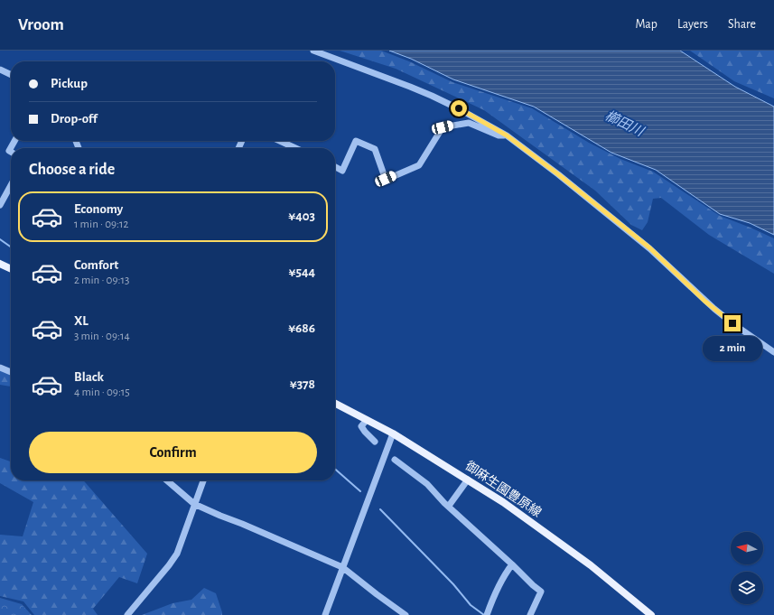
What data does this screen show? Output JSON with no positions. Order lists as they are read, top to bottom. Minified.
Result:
{"streets":{"main road":["御麻生園豊原線"]},"water":["櫛田川"],"north":"left","page":{"header":"Vroom","nav":["Map","Layers","Share"],"banner":["Pickup","Drop-off"],"heading":"Choose a ride","list":[{"name":"Economy","note":"1 min · 09:12","value":"¥403"},{"name":"Comfort","note":"2 min · 09:13","value":"¥544"},{"name":"XL","note":"3 min · 09:14","value":"¥686"},{"name":"Black","note":"4 min · 09:15","value":"¥378"}],"bubble":"2 min","buttons":"Confirm"}}
